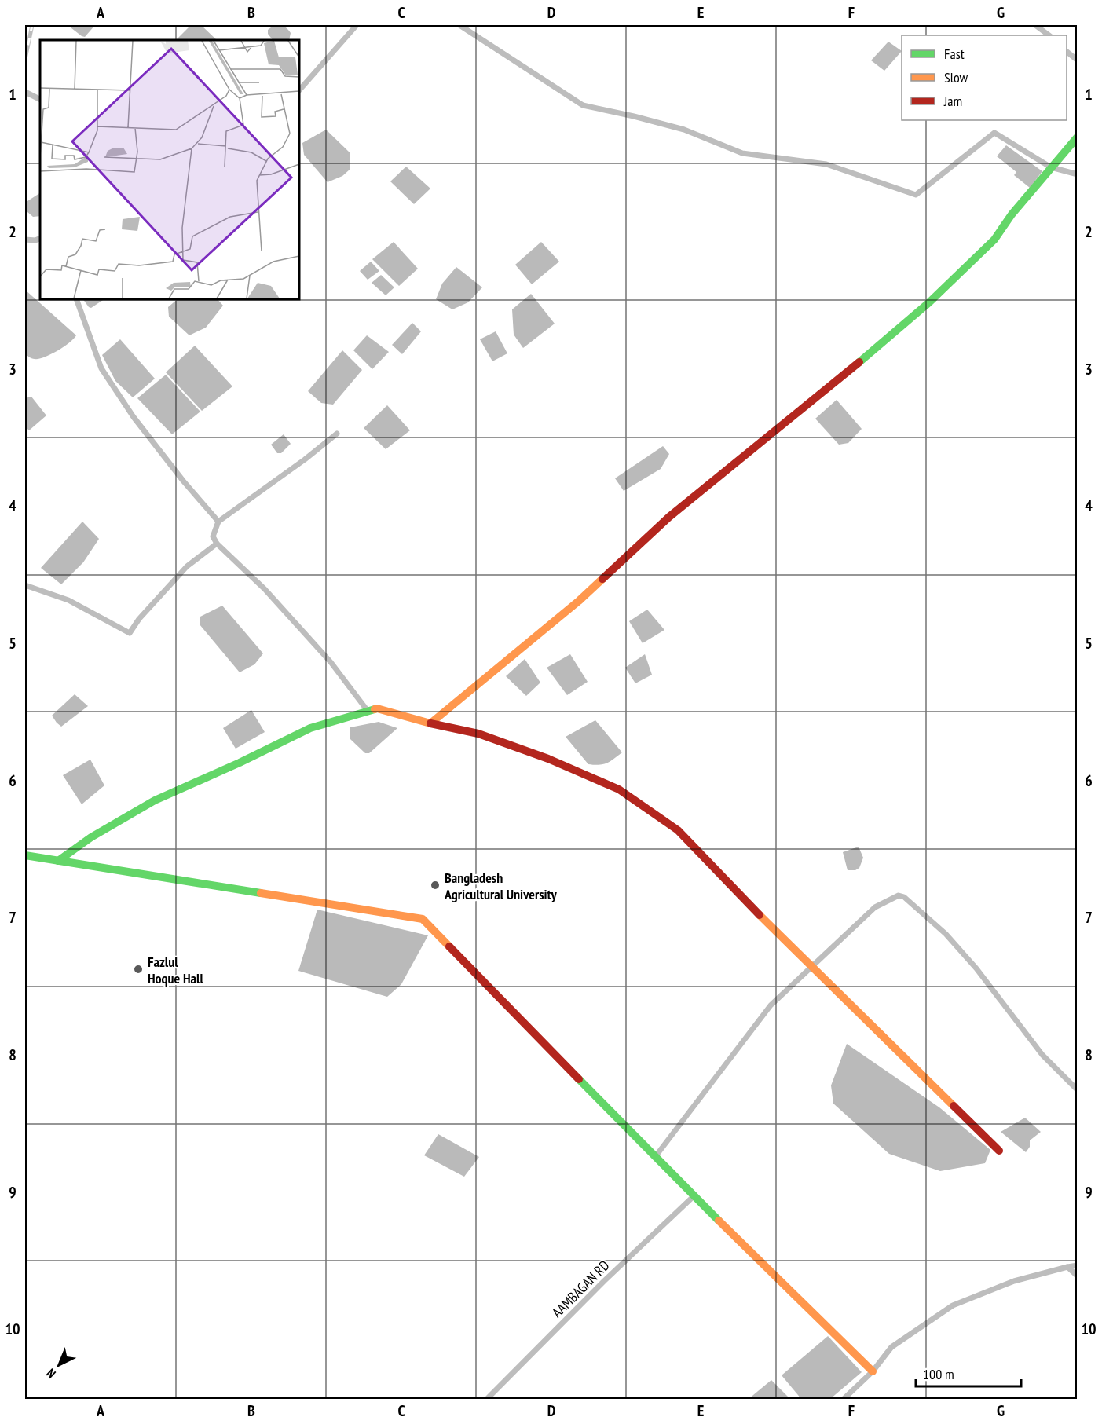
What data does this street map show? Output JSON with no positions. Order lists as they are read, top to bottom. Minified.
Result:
{"streets":{"street":["AAMBAGAN RD"]},"places":["Bangladesh Agricultural University","Fazlul Hoque Hall"],"legend":["Fast","Slow","Jam"],"scale_bar":"100 m","north":"bottom left","grid":{"columns":["A","B","C","D","E","F","G"],"rows":["1","2","3","4","5","6","7","8","9","10"]}}
